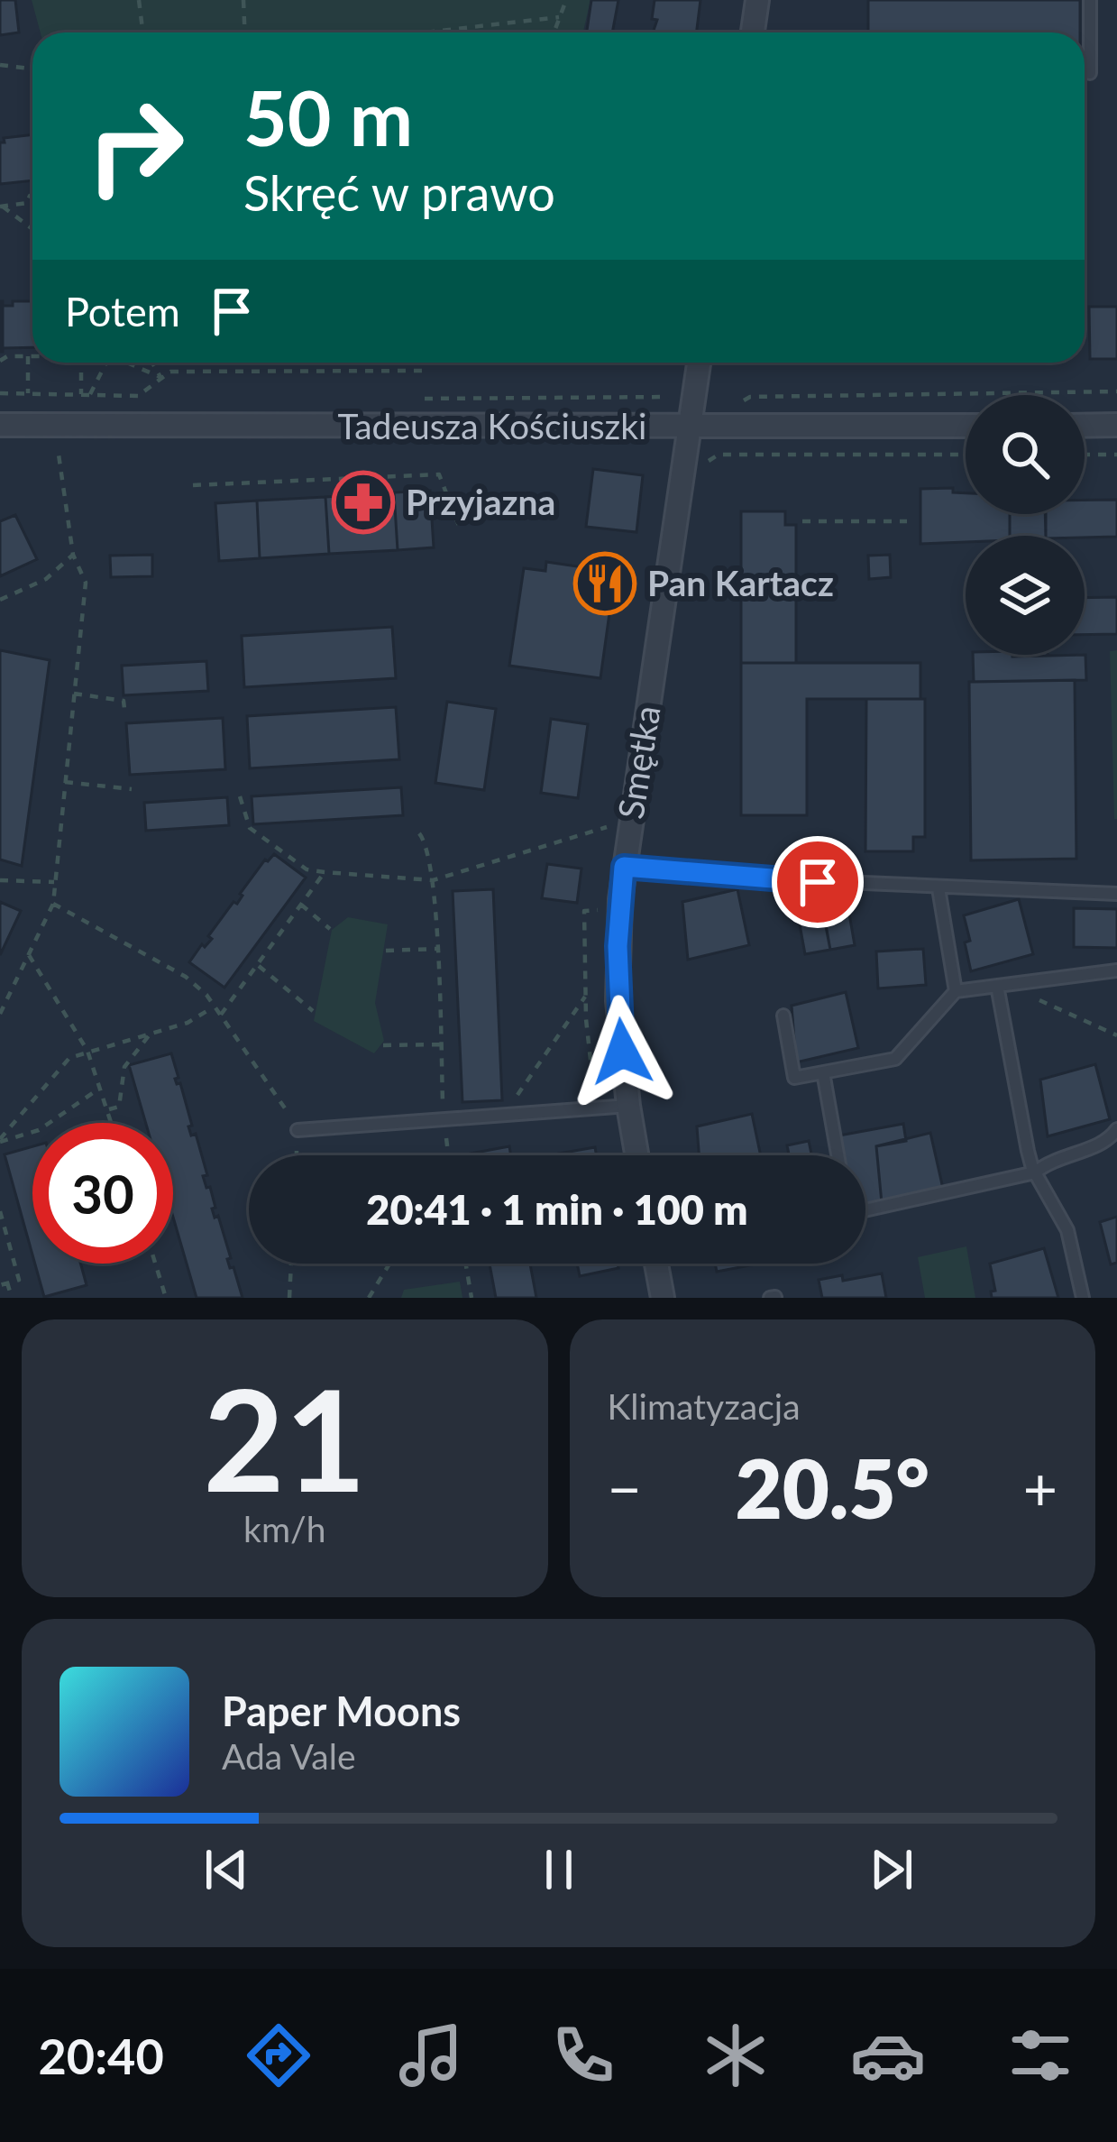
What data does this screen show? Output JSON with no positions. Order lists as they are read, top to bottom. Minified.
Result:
{"streets":{"street":["Tadeusza Kościuszki","Smętka"]},"crossings":[["Tadeusza Kościuszki","Smętka"]],"places":{"pharmacy":["Przyjazna"],"restaurant":["Pan Kartacz"]},"page":{"turn":["50 m","Skręć w prawo"],"then":"Potem","limit":"30","trip":"20:41 · 1 min · 100 m","tile":[["21","km/h"],"Klimatyzacja"],"heat":["−","20.5°","+"],"song":["Paper Moons","Ada Vale"],"tabs":"20:40"}}
